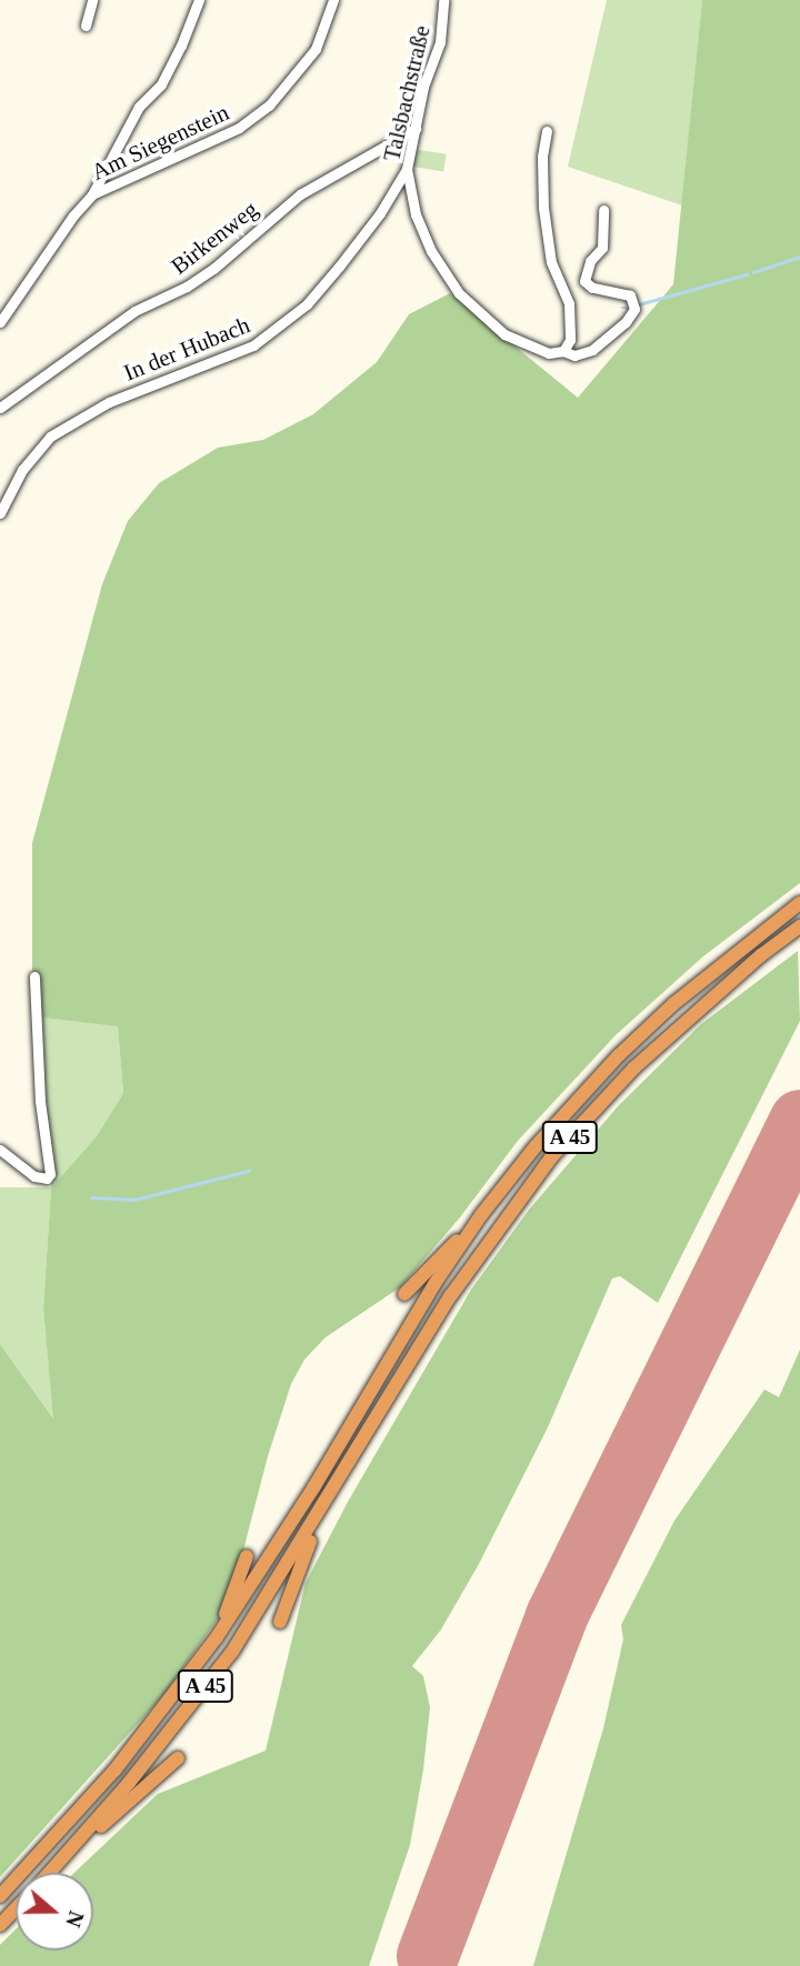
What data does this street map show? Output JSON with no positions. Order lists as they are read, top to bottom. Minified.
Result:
{"streets":{"highway":["A 45"],"street":["Talsbachstraße","Am Siegenstein","Birkenweg","In der Hubach"]},"crossings":[["Talsbachstraße","Birkenweg"],["Talsbachstraße","In der Hubach"]],"north":"right"}
